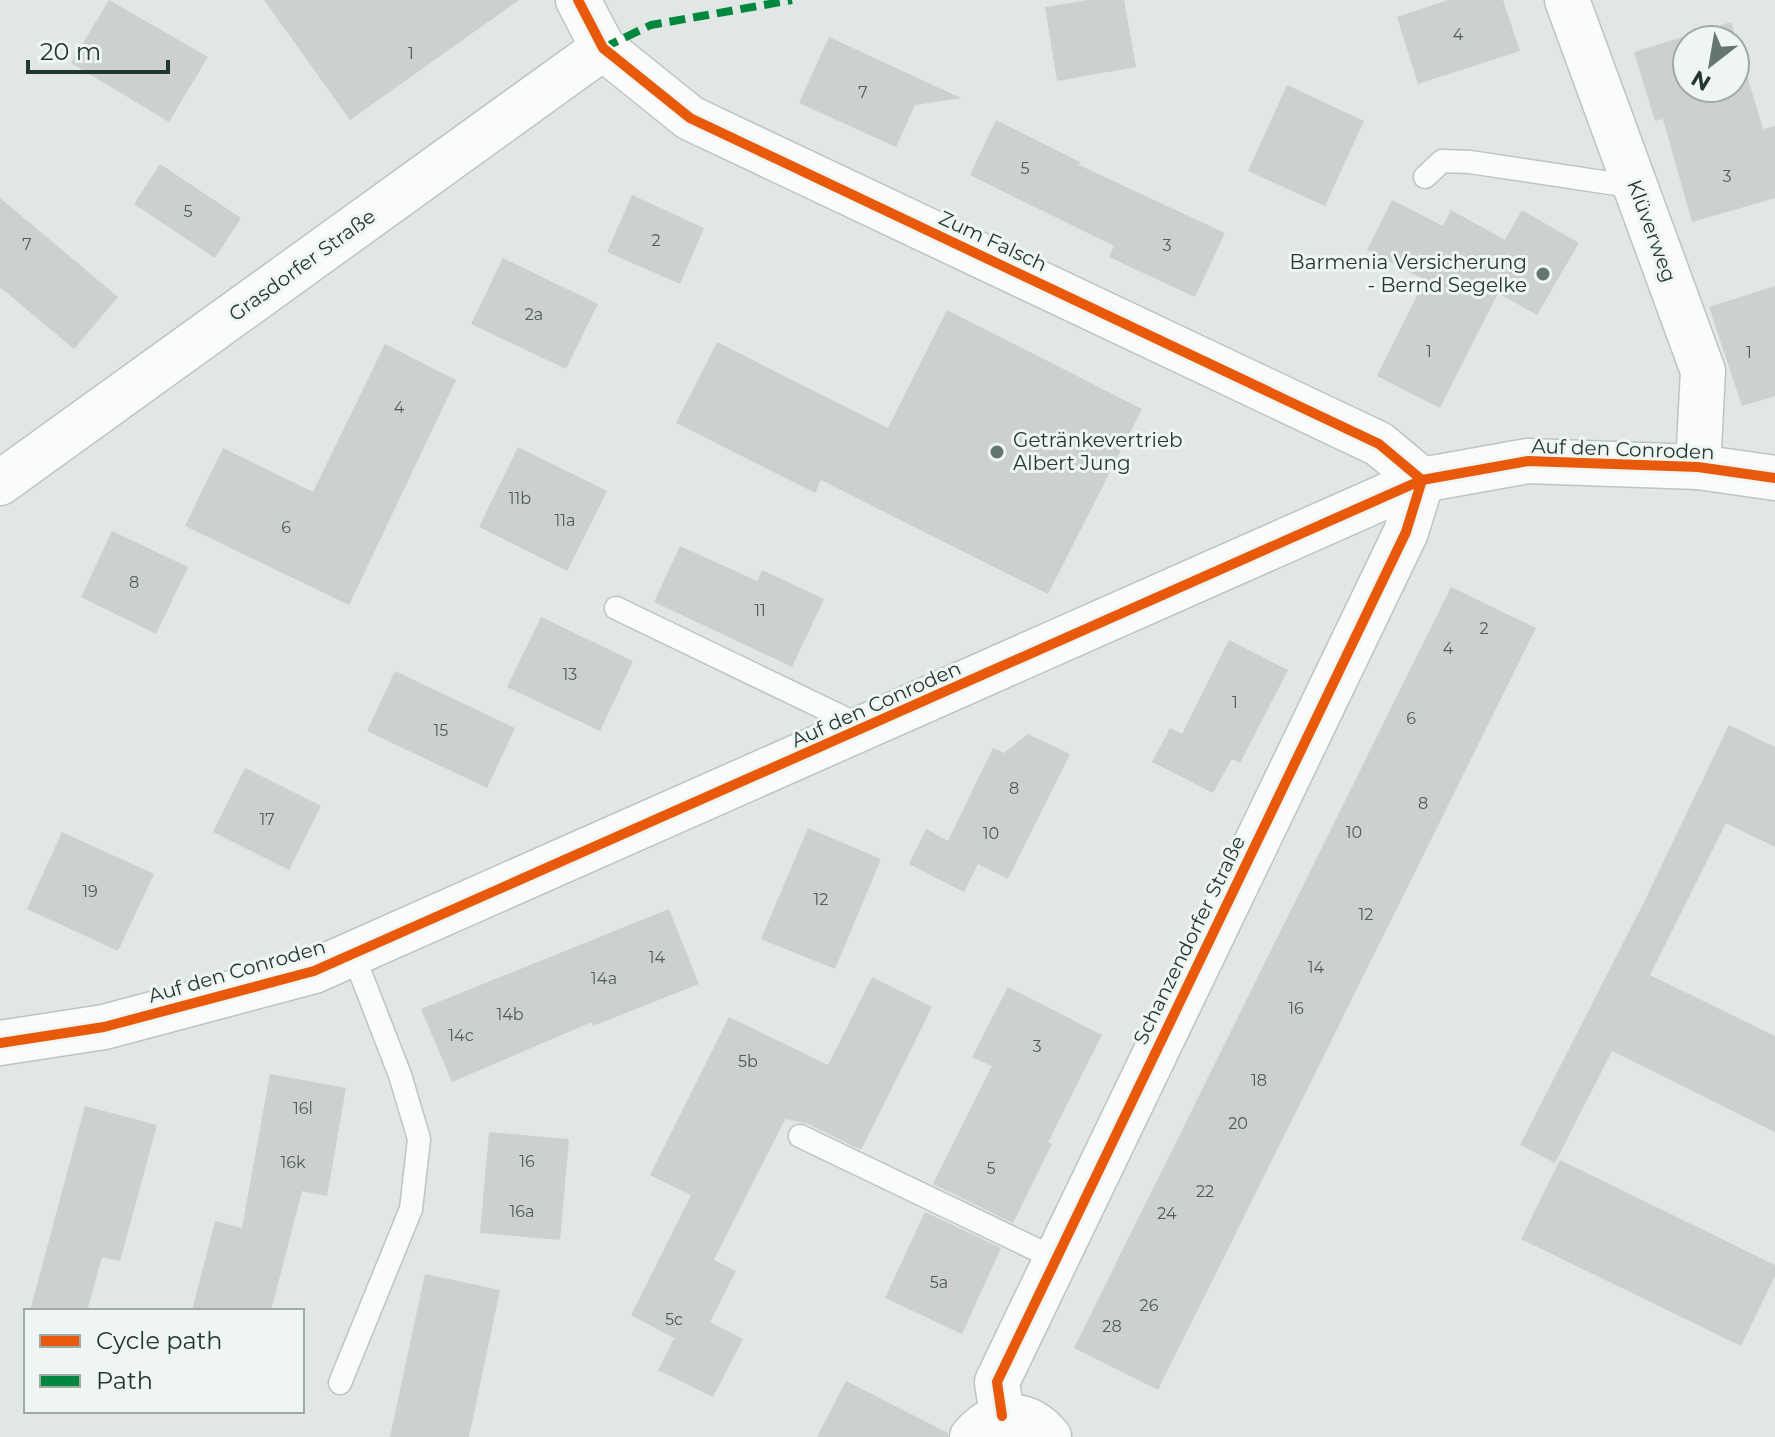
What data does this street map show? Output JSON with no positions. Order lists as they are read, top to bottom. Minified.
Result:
{"streets":{"street":["Klüverweg","Zum Falsch","Grasdorfer Straße","Auf den Conroden","Schanzendorfer Straße"]},"crossings":[["Klüverweg","Auf den Conroden"],["Zum Falsch","Grasdorfer Straße"],["Zum Falsch","Auf den Conroden"],["Zum Falsch","Schanzendorfer Straße"],["Auf den Conroden","Schanzendorfer Straße"]],"places":["Barmenia Versicherung - Bernd Segelke","Getränkevertrieb Albert Jung"],"house_numbers":["4","1","7","5","3","5","2","7","3","2a","1","1","4","11b","11a","6","8","11","2","4","13","1","6","15","8","8","17","10","10","19","12","12","14","14","14a","16","14b","14c","3","5b","18","16l","20","16","16k","5","22","16a","24","5a","26","5c","28"],"legend":["Cycle path","Path"],"scale_bar":"20 m","north":"bottom left"}
